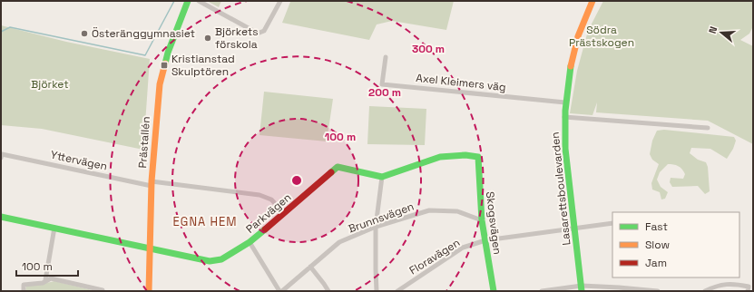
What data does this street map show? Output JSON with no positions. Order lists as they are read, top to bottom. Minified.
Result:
{"streets":{"street":["Axel Kleimers väg","Prästallén","Yttervägen","Lasarettsboulevarden","Parkvägen","Brunnsvägen","Skogsvägen","Floravägen"]},"crossings":[["Axel Kleimers väg","Lasarettsboulevarden"],["Prästallén","Yttervägen"],["Prästallén","Parkvägen"],["Yttervägen","Parkvägen"],["Lasarettsboulevarden","Floravägen"],["Parkvägen","Skogsvägen"],["Brunnsvägen","Skogsvägen"],["Skogsvägen","Floravägen"]],"districts":["EGNA HEM"],"parks":["Södra Prästskogen","Björket"],"places":{"other":["Österänggymnasiet","Björkets förskola"],"transit":["Kristianstad Skulptören"]},"legend":["Fast","Slow","Jam"],"scale_bar":"100 m","north":"left","rings":["300 m","200 m","100 m"]}
